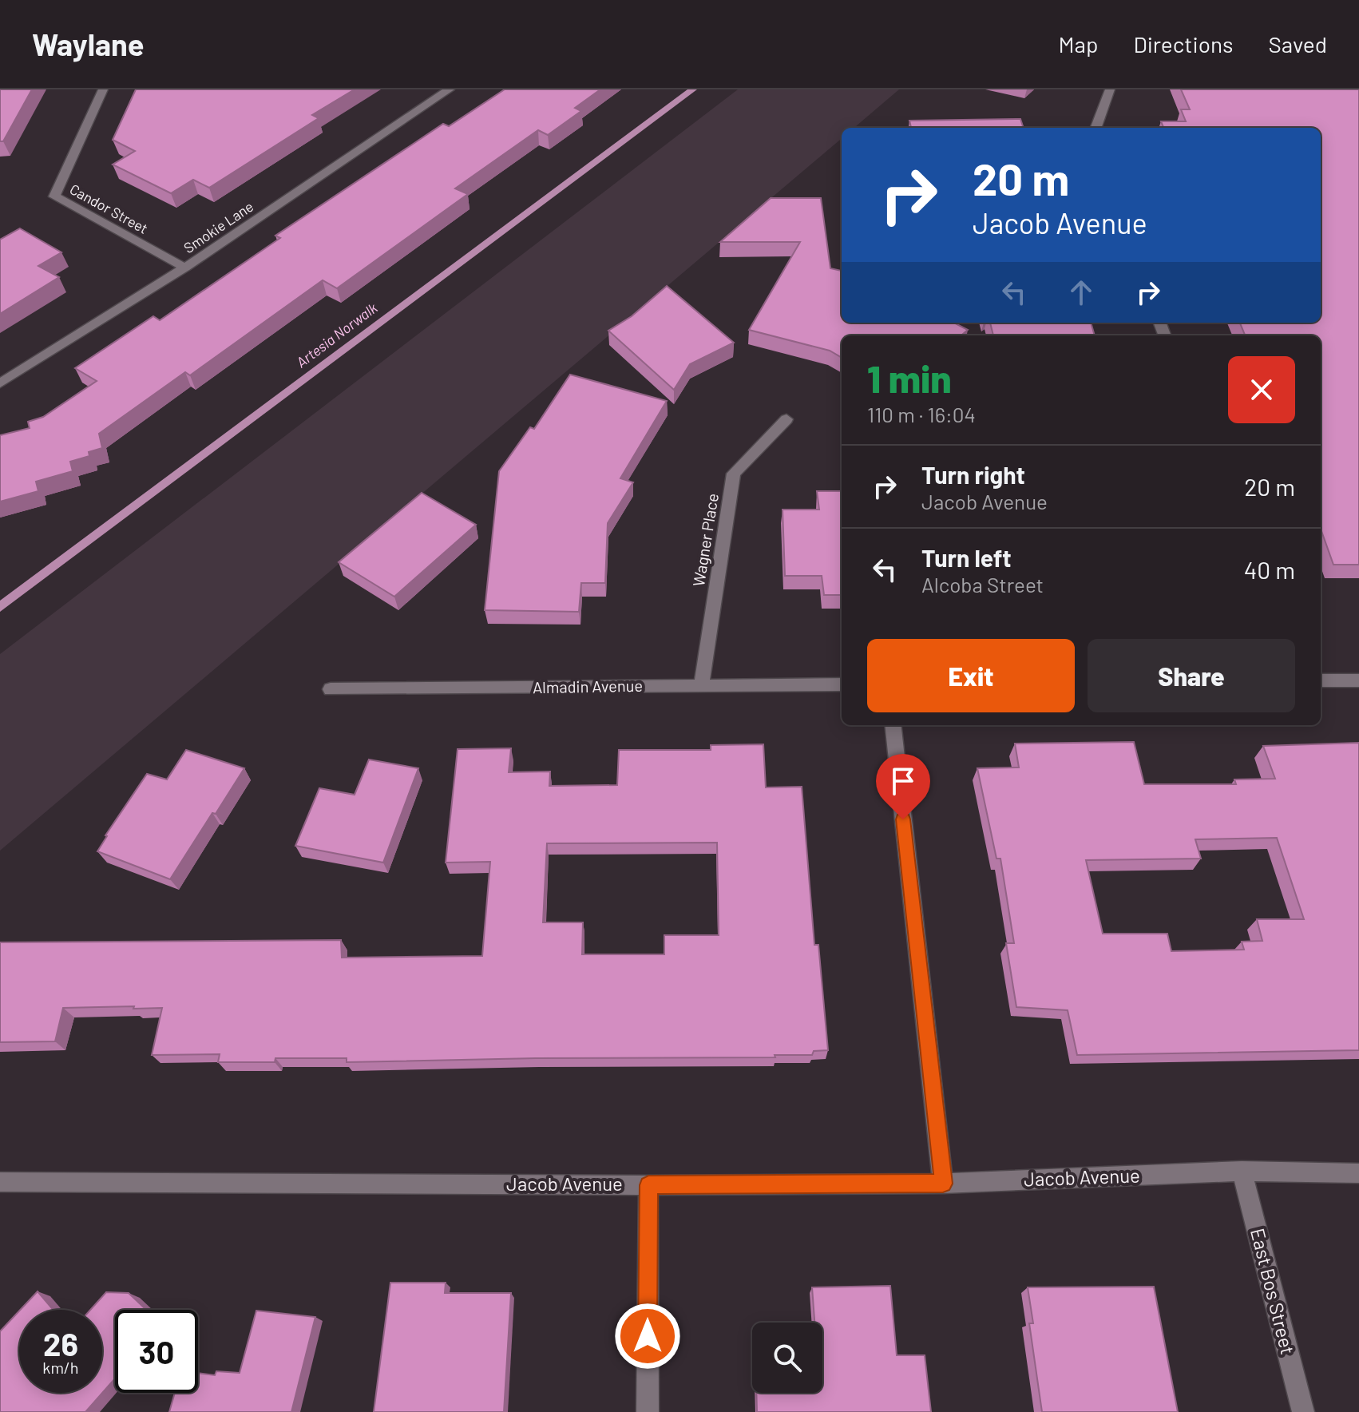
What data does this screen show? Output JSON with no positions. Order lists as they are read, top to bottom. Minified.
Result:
{"streets":{"street":["Candor Street","Smokie Lane","Wagner Place","Almadin Avenue","Jacob Avenue","East Bos Street"]},"crossings":[["Candor Street","Smokie Lane"],["Wagner Place","Almadin Avenue"],["Jacob Avenue","East Bos Street"]],"water":["Artesia Norwalk"],"page":{"header":"Waylane","nav":["Map","Directions","Saved"],"turn":["20 m","Jacob Avenue"],"heading":["1 min","110 m · 16:04"],"list":[{"name":"Turn right","note":"Jacob Avenue","value":"20 m"},{"name":"Turn left","note":"Alcoba Street","value":"40 m"}],"buttons":["Exit","Share"],"speed":"26 km/h","limit":"30"}}
